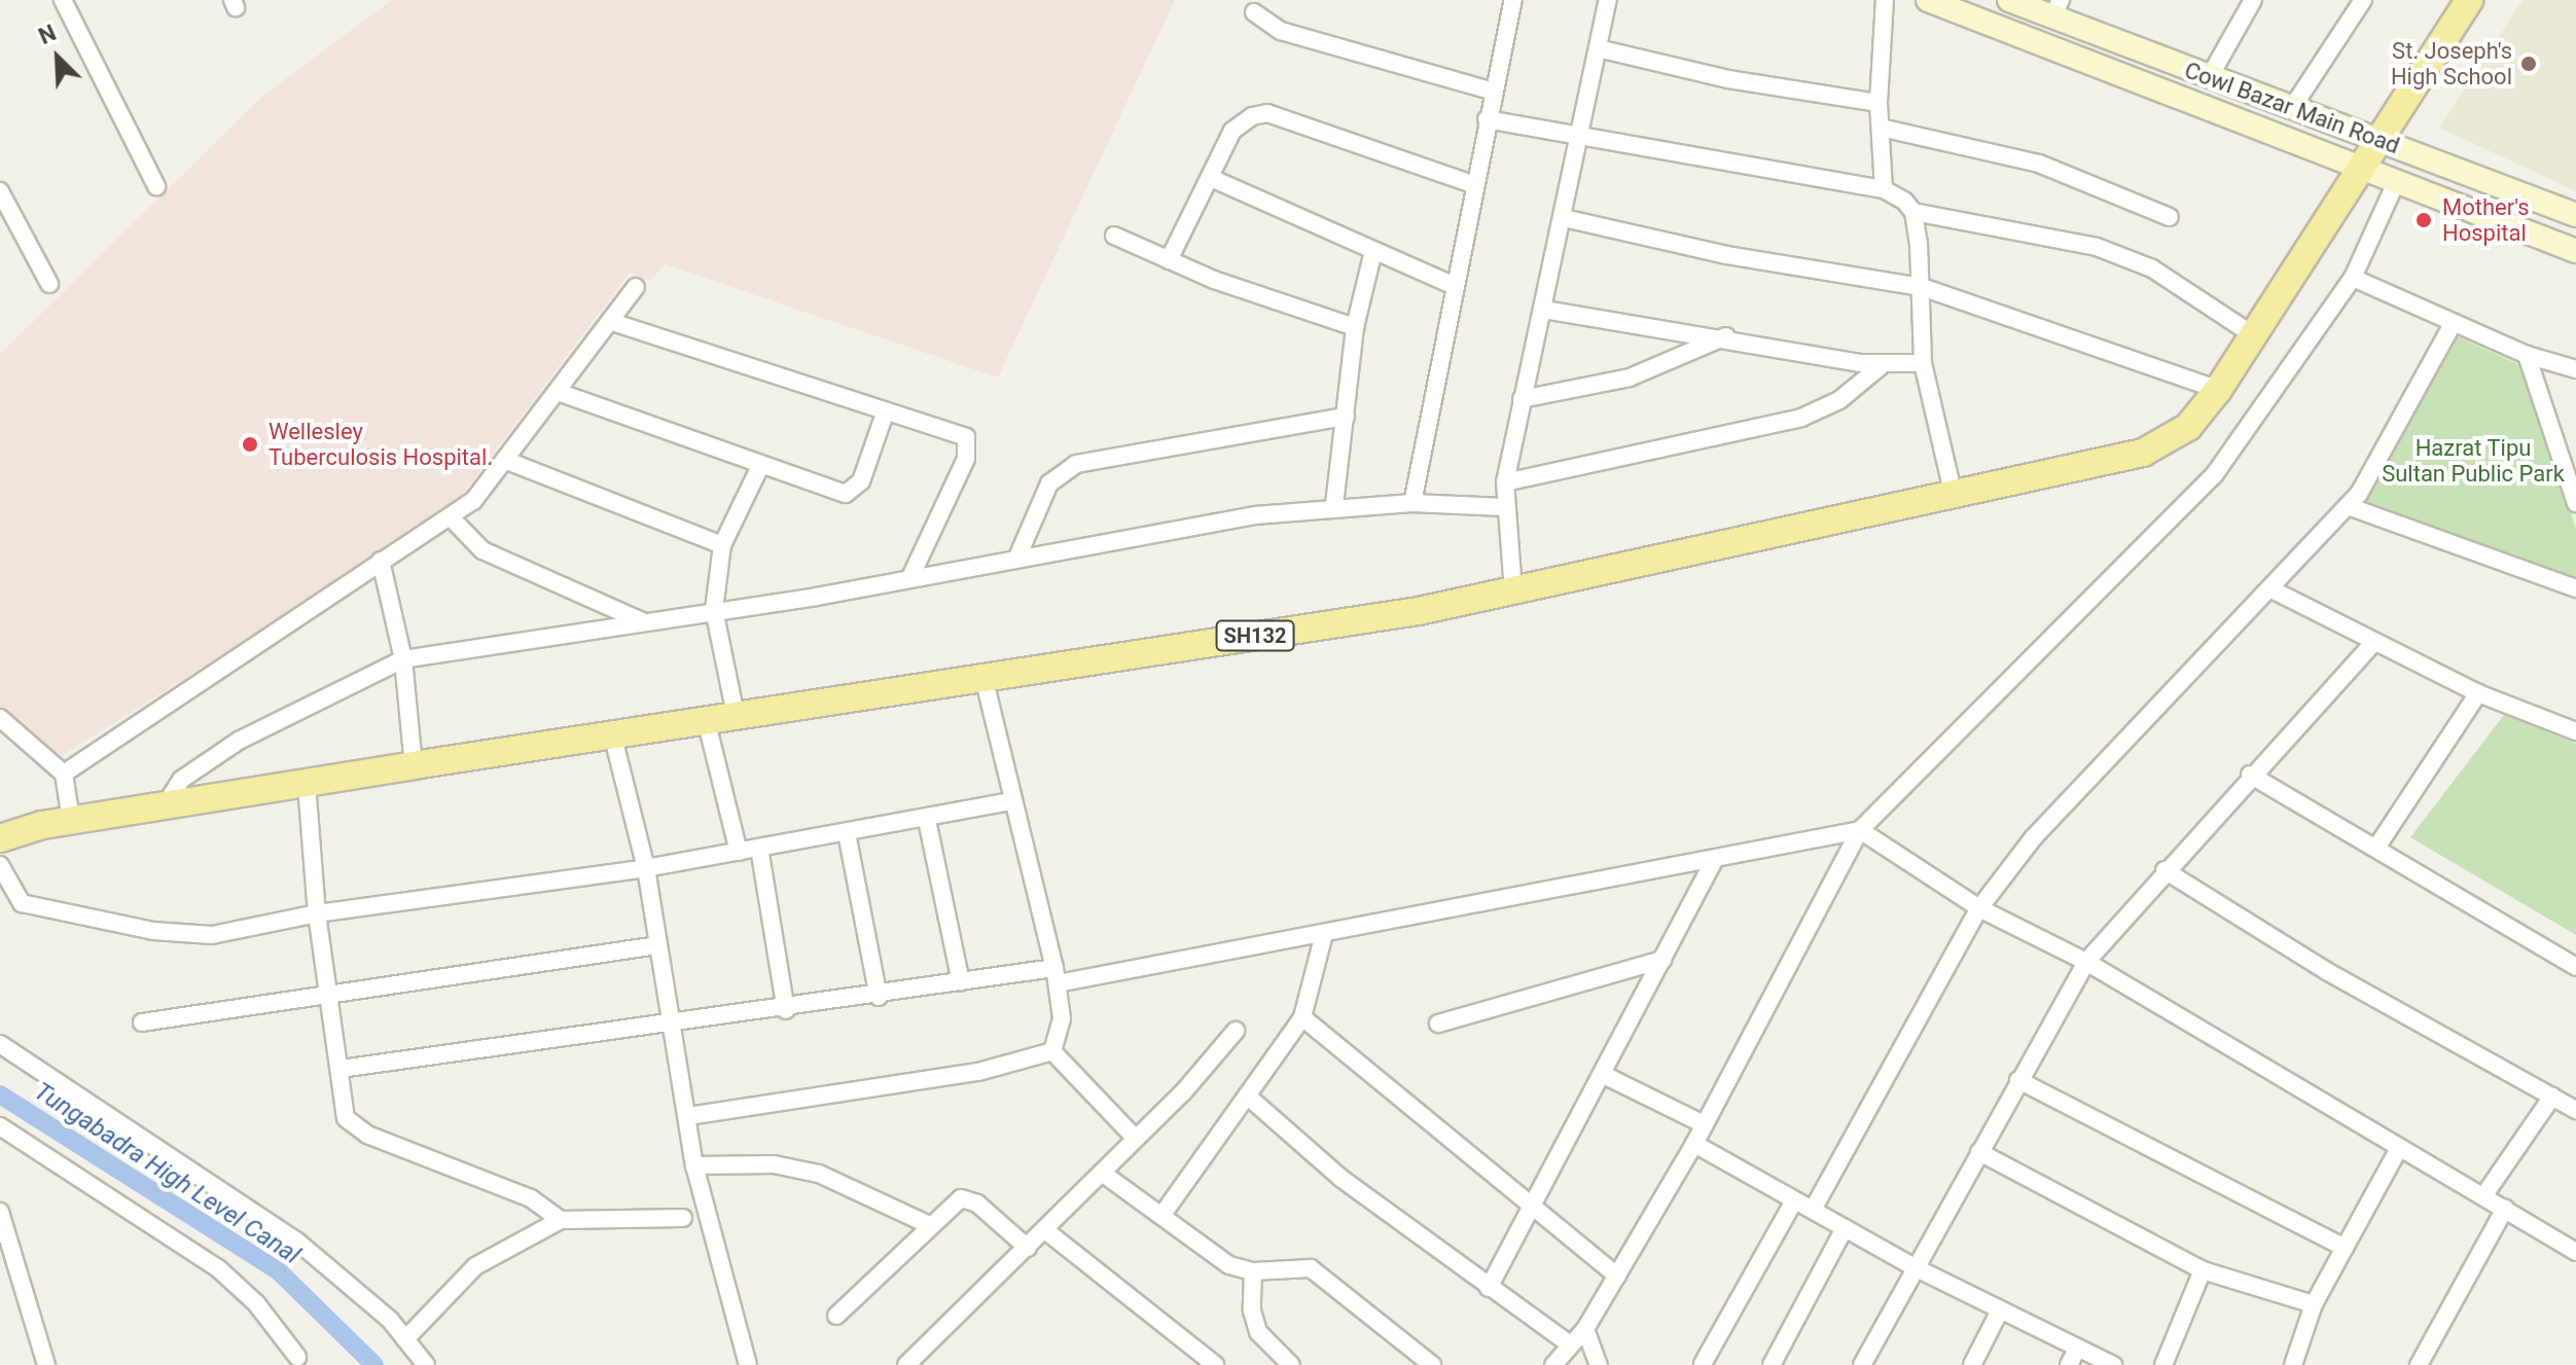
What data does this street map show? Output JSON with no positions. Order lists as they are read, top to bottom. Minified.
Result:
{"streets":{"main road":["SH132"],"street":["Cowl Bazar Main Road"]},"crossings":[["Cowl Bazar Main Road","SH132"]],"water":["Tungabadra High Level Canal"],"parks":["Hazrat Tipu Sultan Public Park"],"places":["St. Joseph's High School","Mother's Hospital","Wellesley Tuberculosis Hospital."],"north":"top left"}
